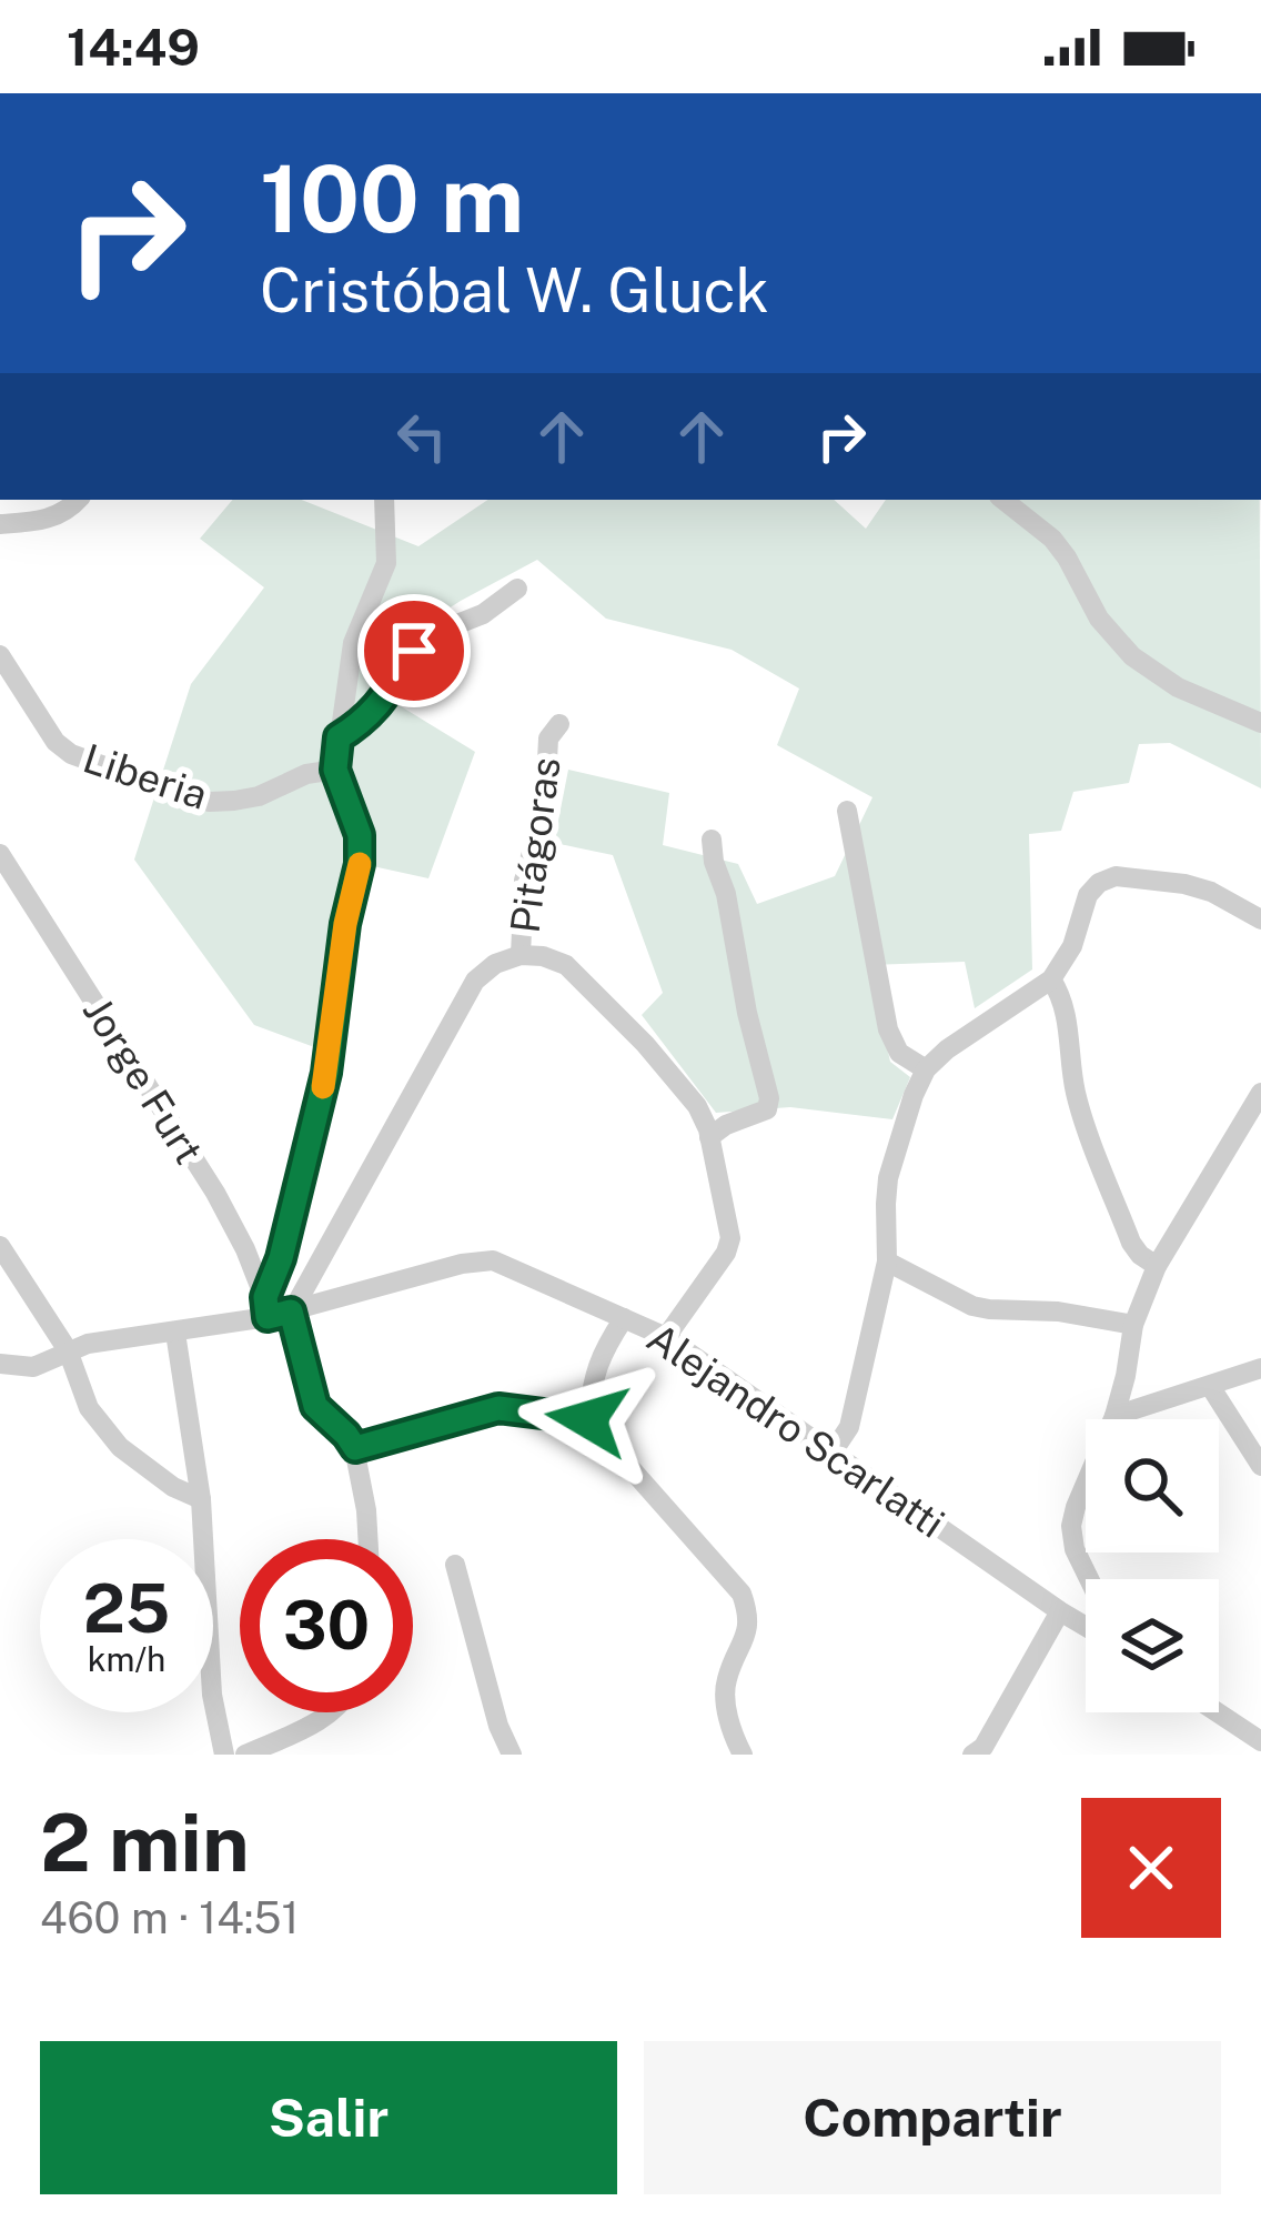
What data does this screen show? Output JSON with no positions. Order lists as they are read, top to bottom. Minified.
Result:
{"streets":{"street":["Liberia","Pitágoras","Jorge Furt","Alejandro Scarlatti"]},"crossings":[["Pitágoras","Alejandro Scarlatti"],["Jorge Furt","Alejandro Scarlatti"]],"page":{"status":"14:49","turn":["100 m","Cristóbal W. Gluck"],"speed":"25 km/h","limit":"30","heading":["2 min","460 m · 14:51"],"buttons":["Salir","Compartir"]}}
